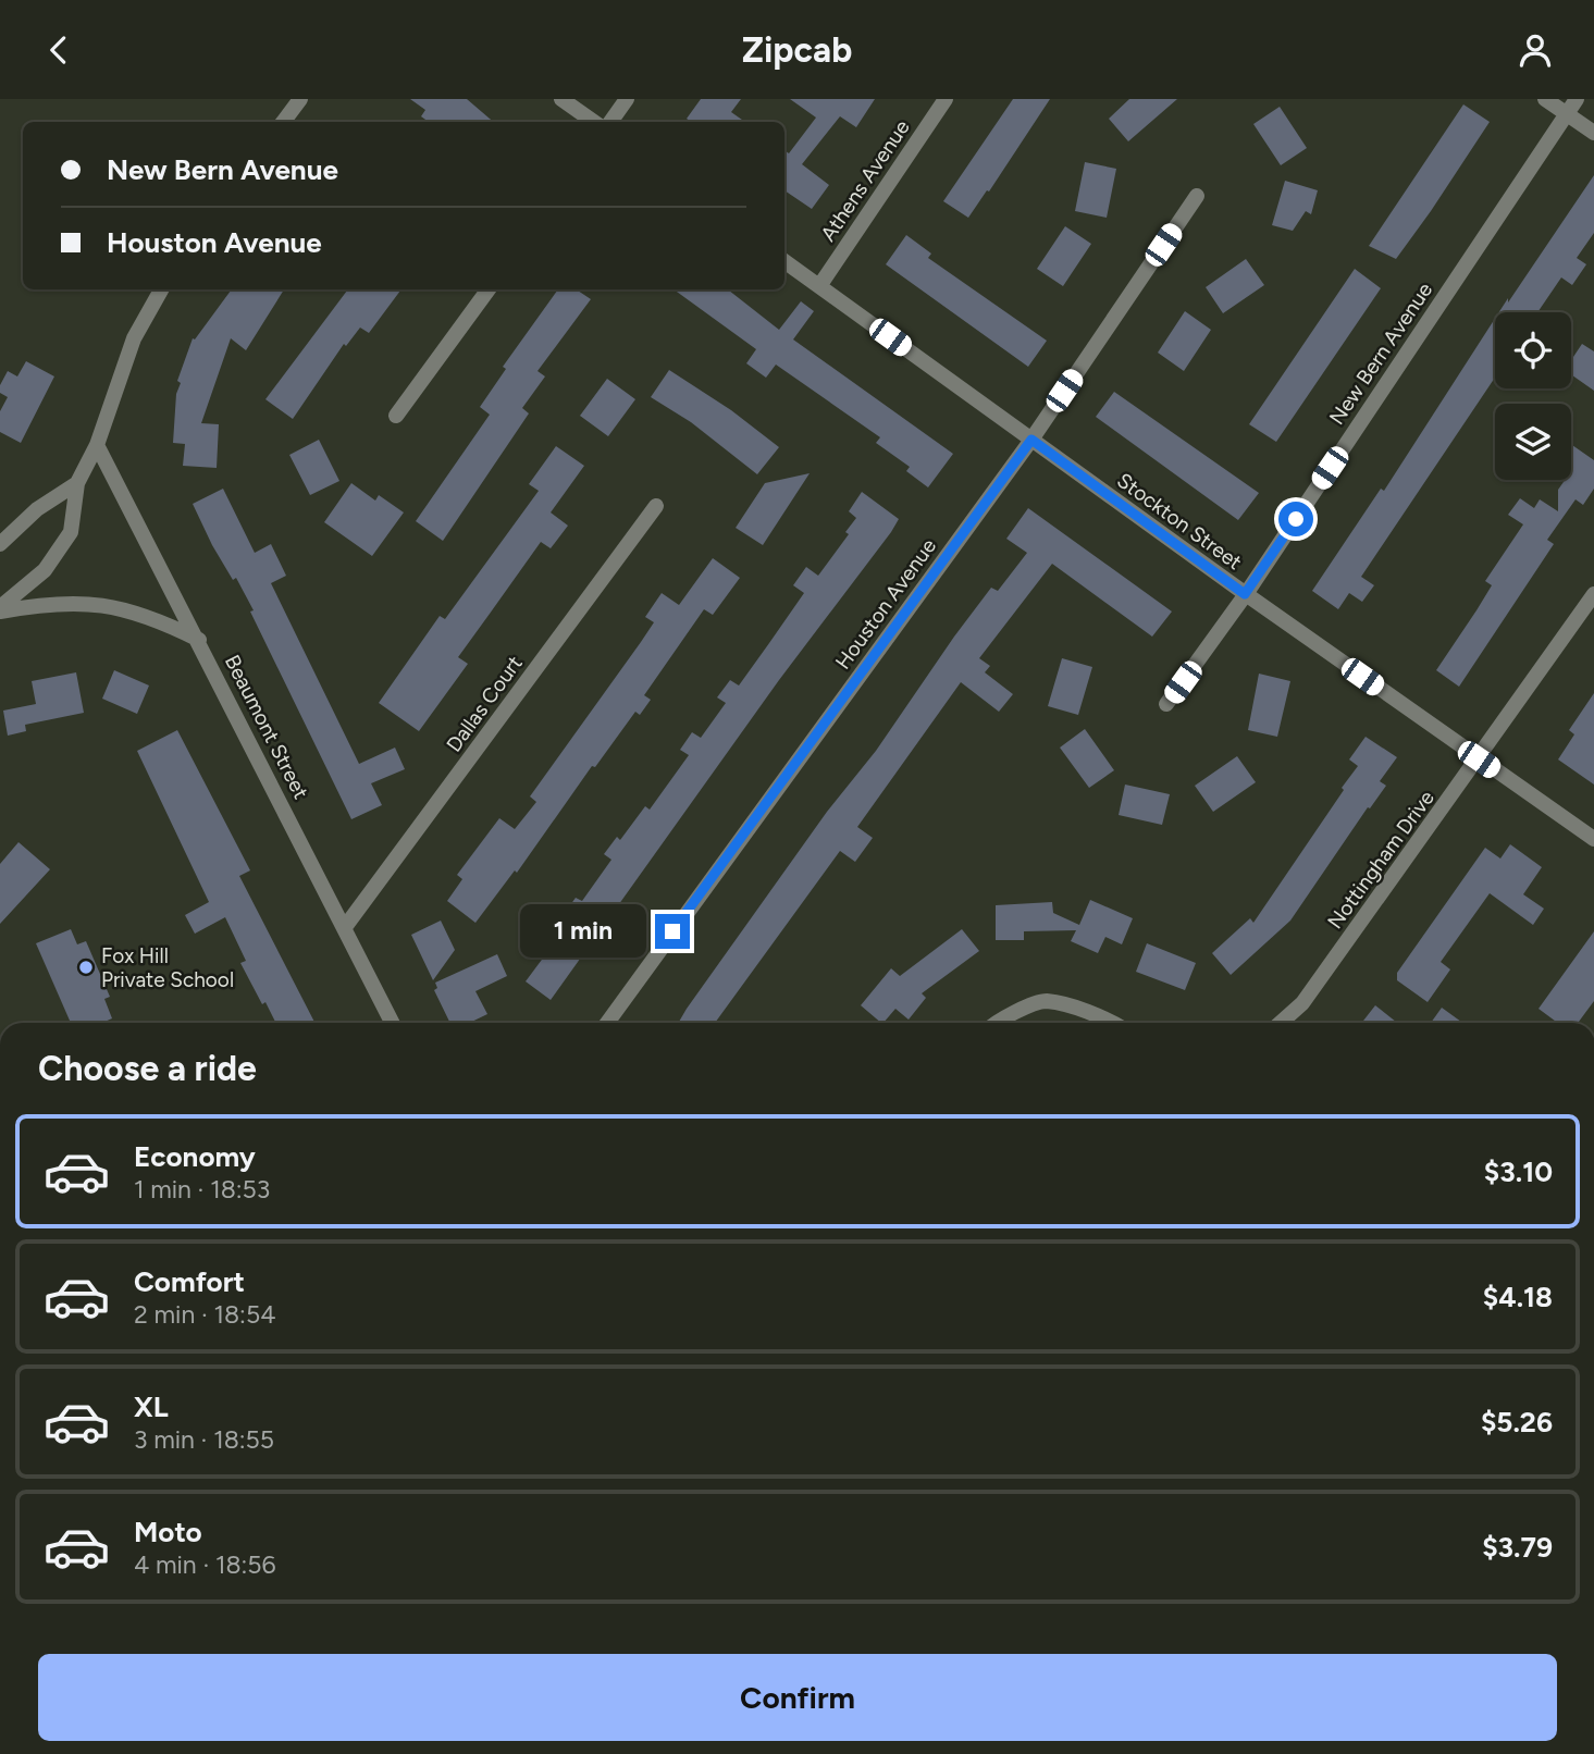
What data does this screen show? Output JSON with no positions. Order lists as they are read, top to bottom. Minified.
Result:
{"streets":{"street":["Athens Avenue","New Bern Avenue","Stockton Street","Houston Avenue","Dallas Court","Beaumont Street","Nottingham Drive"]},"crossings":[["Athens Avenue","Stockton Street"],["New Bern Avenue","Stockton Street"],["Stockton Street","Houston Avenue"],["Stockton Street","Nottingham Drive"],["Dallas Court","Beaumont Street"]],"places":["Fox Hill Private School"],"page":{"header":"Zipcab","banner":["New Bern Avenue","Houston Avenue"],"bubble":"1 min","heading":"Choose a ride","list":[{"name":"Economy","note":"1 min · 18:53","value":"$3.10"},{"name":"Comfort","note":"2 min · 18:54","value":"$4.18"},{"name":"XL","note":"3 min · 18:55","value":"$5.26"},{"name":"Moto","note":"4 min · 18:56","value":"$3.79"}],"buttons":"Confirm"}}
